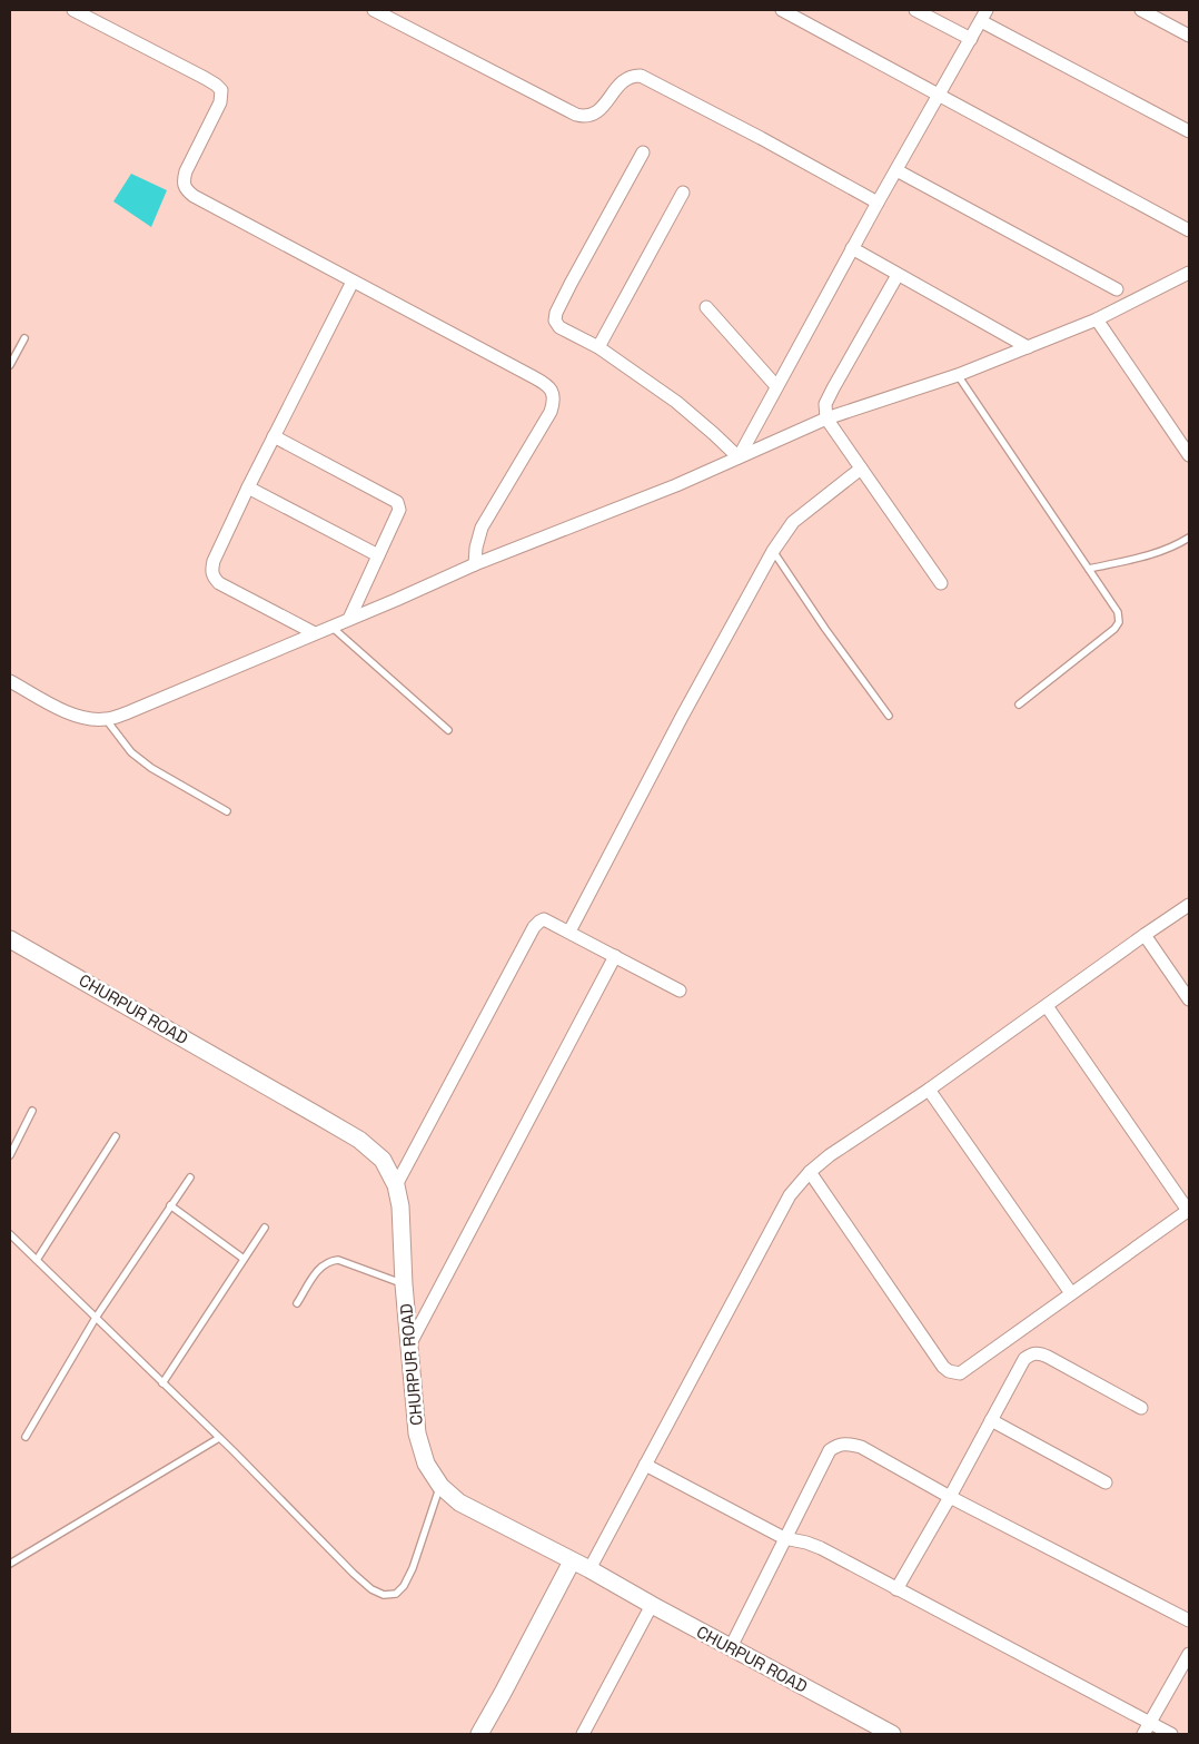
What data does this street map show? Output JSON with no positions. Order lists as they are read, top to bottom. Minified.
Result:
{"streets":{"street":["CHURPUR ROAD"]}}
